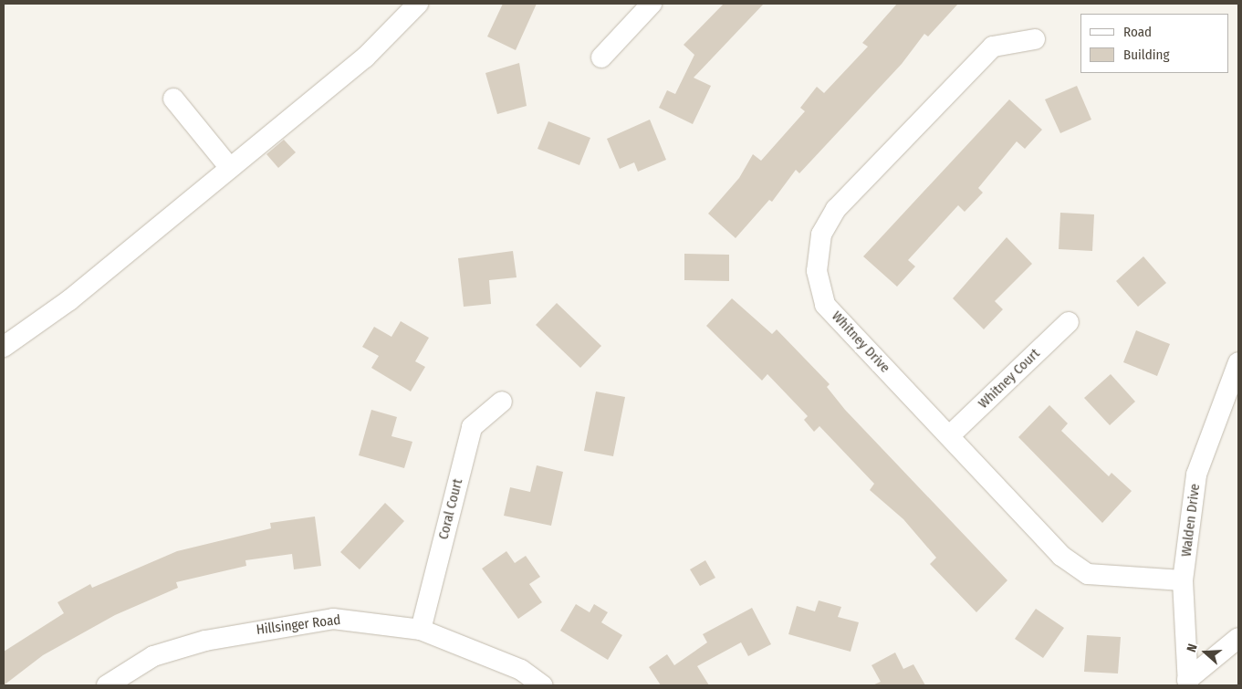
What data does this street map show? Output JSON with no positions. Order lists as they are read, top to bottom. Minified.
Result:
{"streets":{"street":["Whitney Drive","Whitney Court","Coral Court","Walden Drive","Hillsinger Road"]},"crossings":[["Whitney Drive","Whitney Court"],["Whitney Drive","Walden Drive"],["Coral Court","Hillsinger Road"]],"legend":["Road","Building"],"north":"left"}
